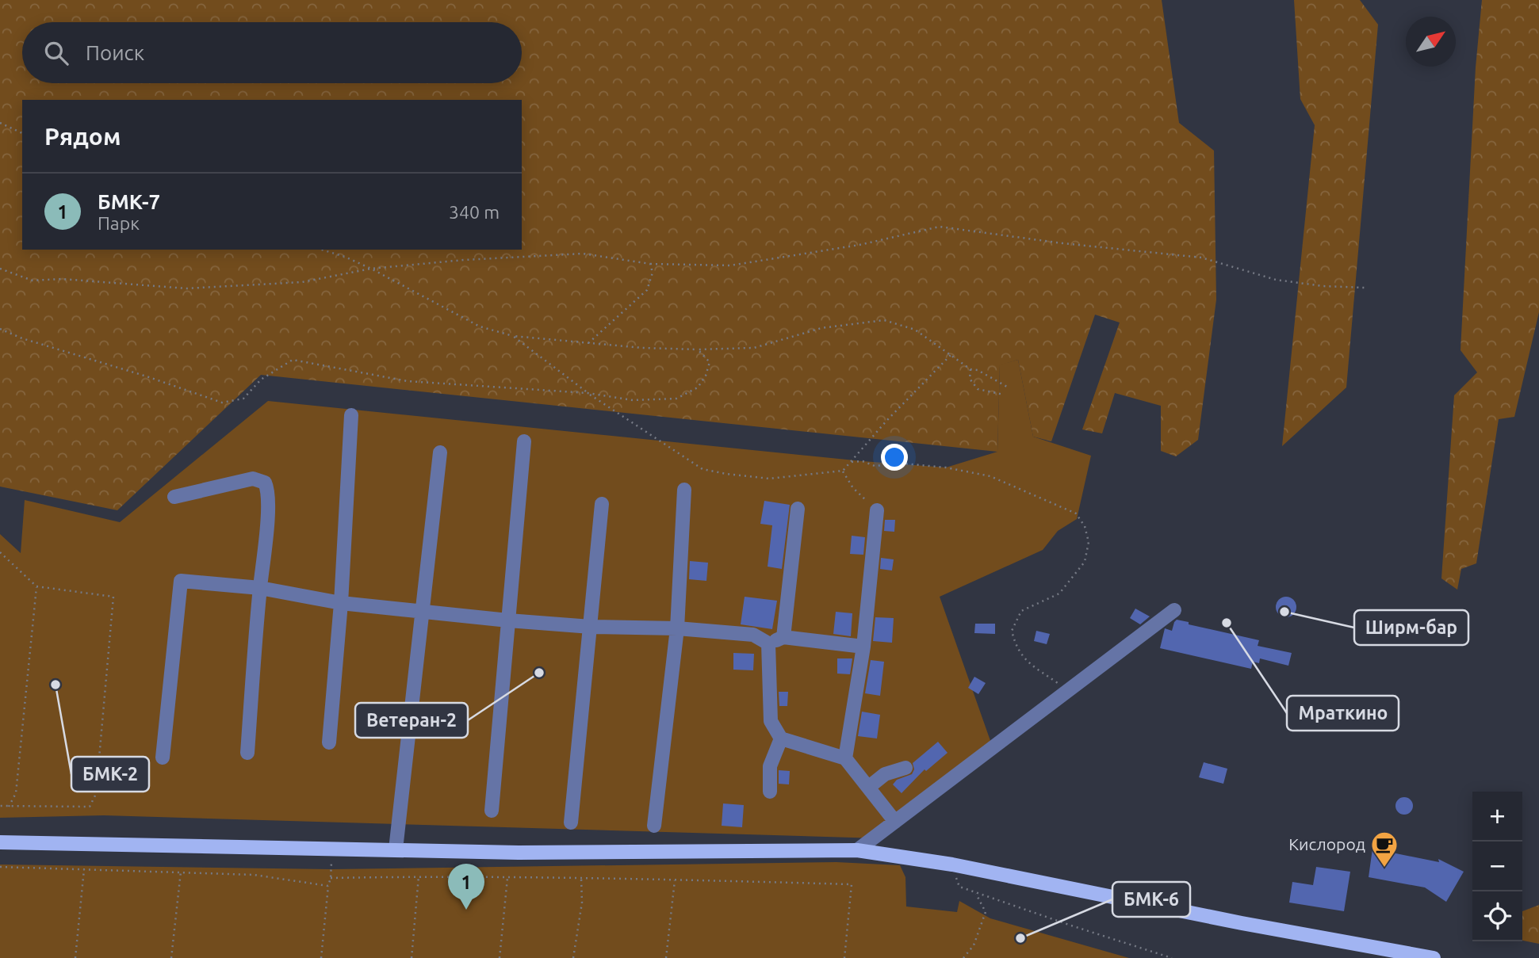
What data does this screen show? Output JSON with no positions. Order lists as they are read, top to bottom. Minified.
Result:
{"places":{"other":["Ширм-бар","Мраткино","Ветеран-2","БМК-2","БМК-6"],"cafe":["Кислород"]},"north":"top right","page":{"search":"Поиск","heading":"Рядом","list":[{"mark":"1","name":"БМК-7","note":"Парк","value":"340 m"}],"map_buttons":["+","−"],"pins":"1"}}
